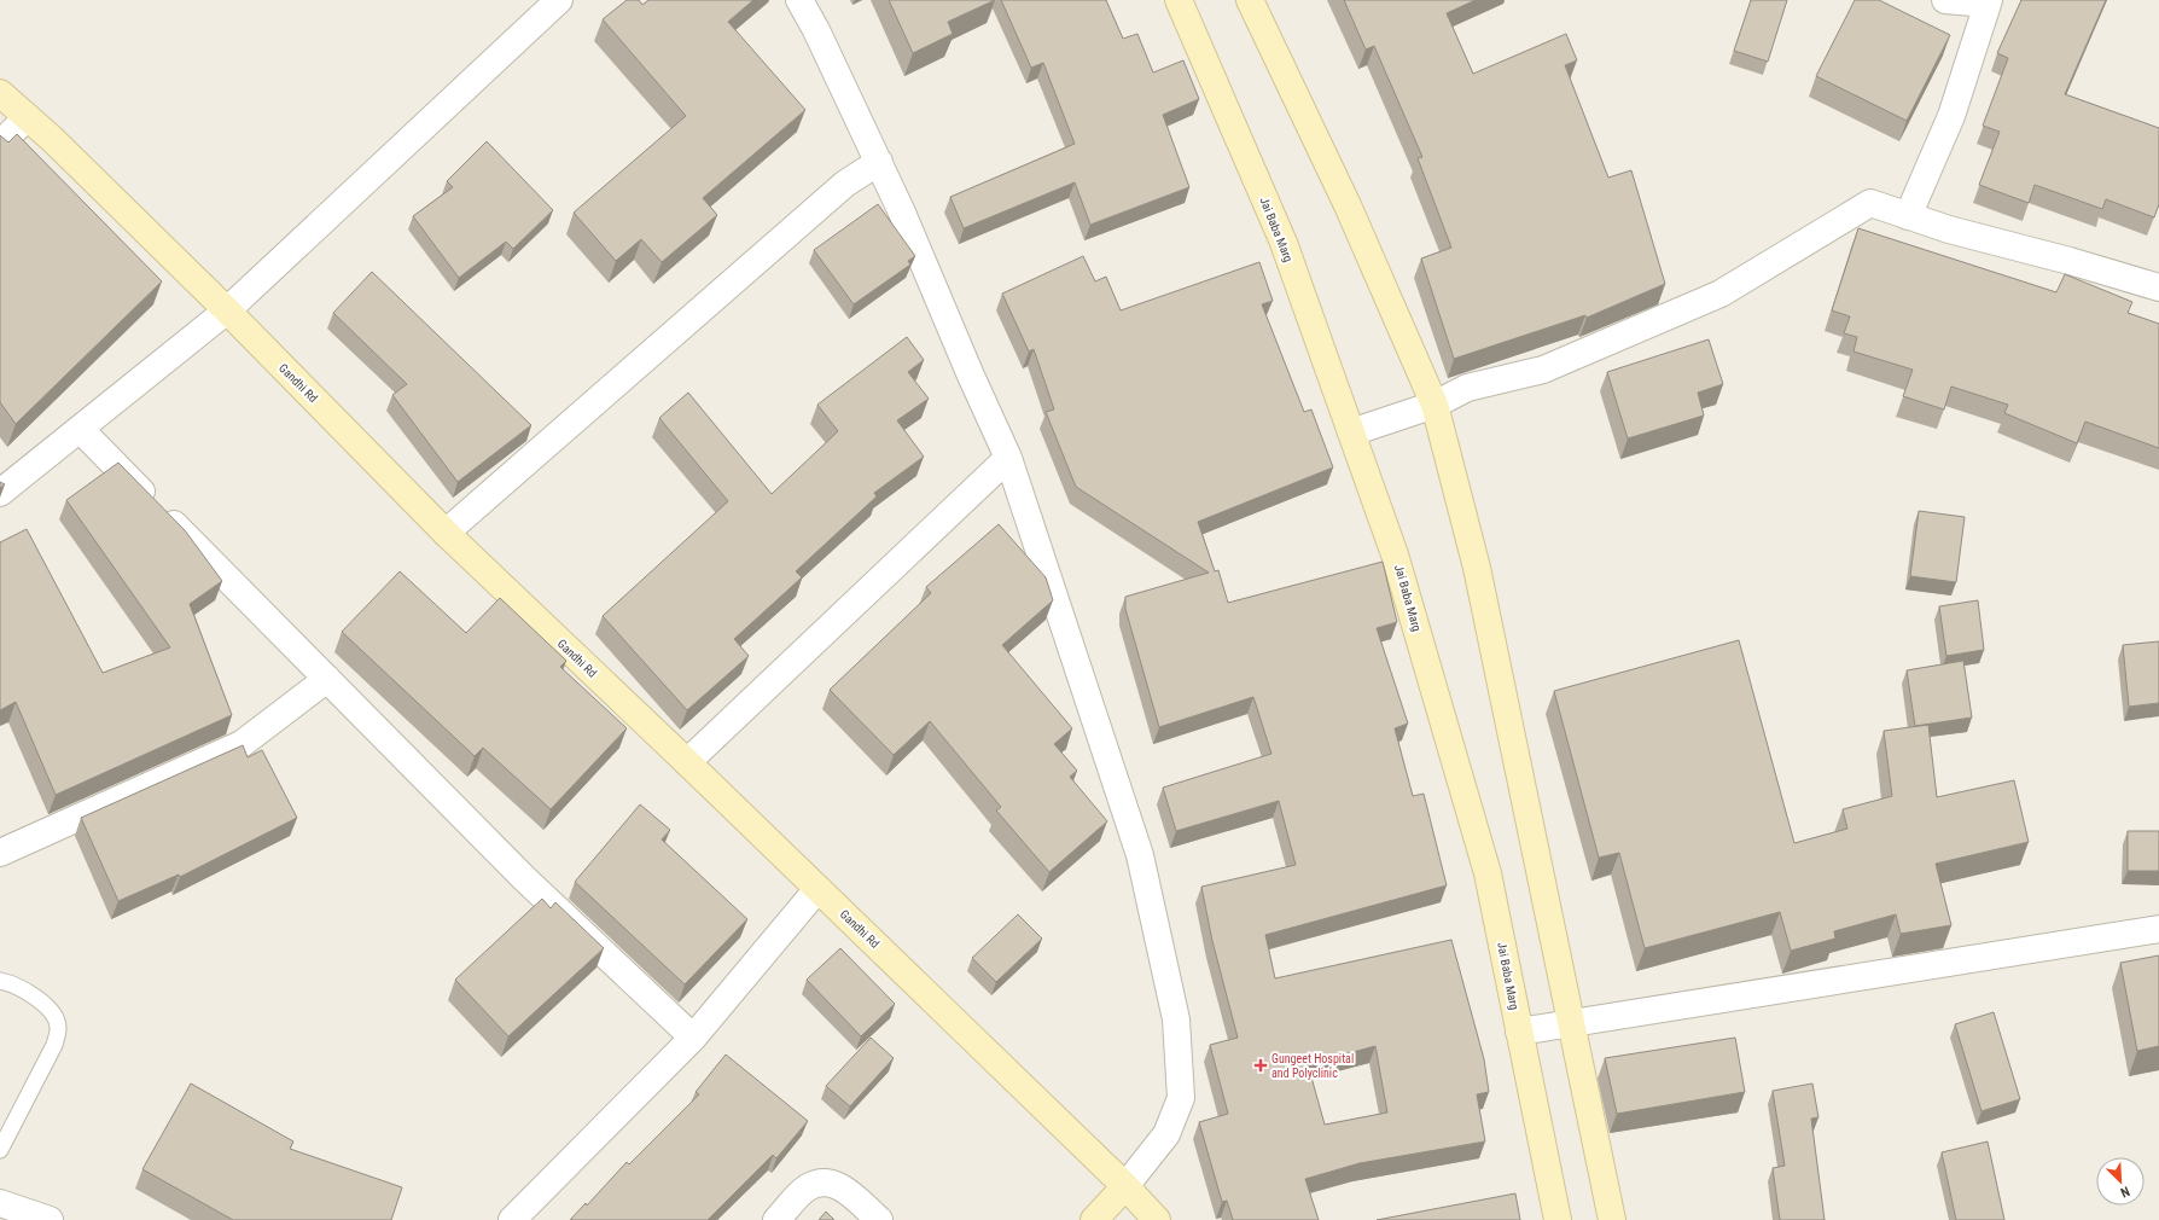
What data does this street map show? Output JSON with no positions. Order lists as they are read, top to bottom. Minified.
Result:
{"streets":{"street":["Jai Baba Marg","Gandhi Rd"]},"places":{"health":["Gungeet Hospital and Polyclinic"]},"north":"bottom right"}
